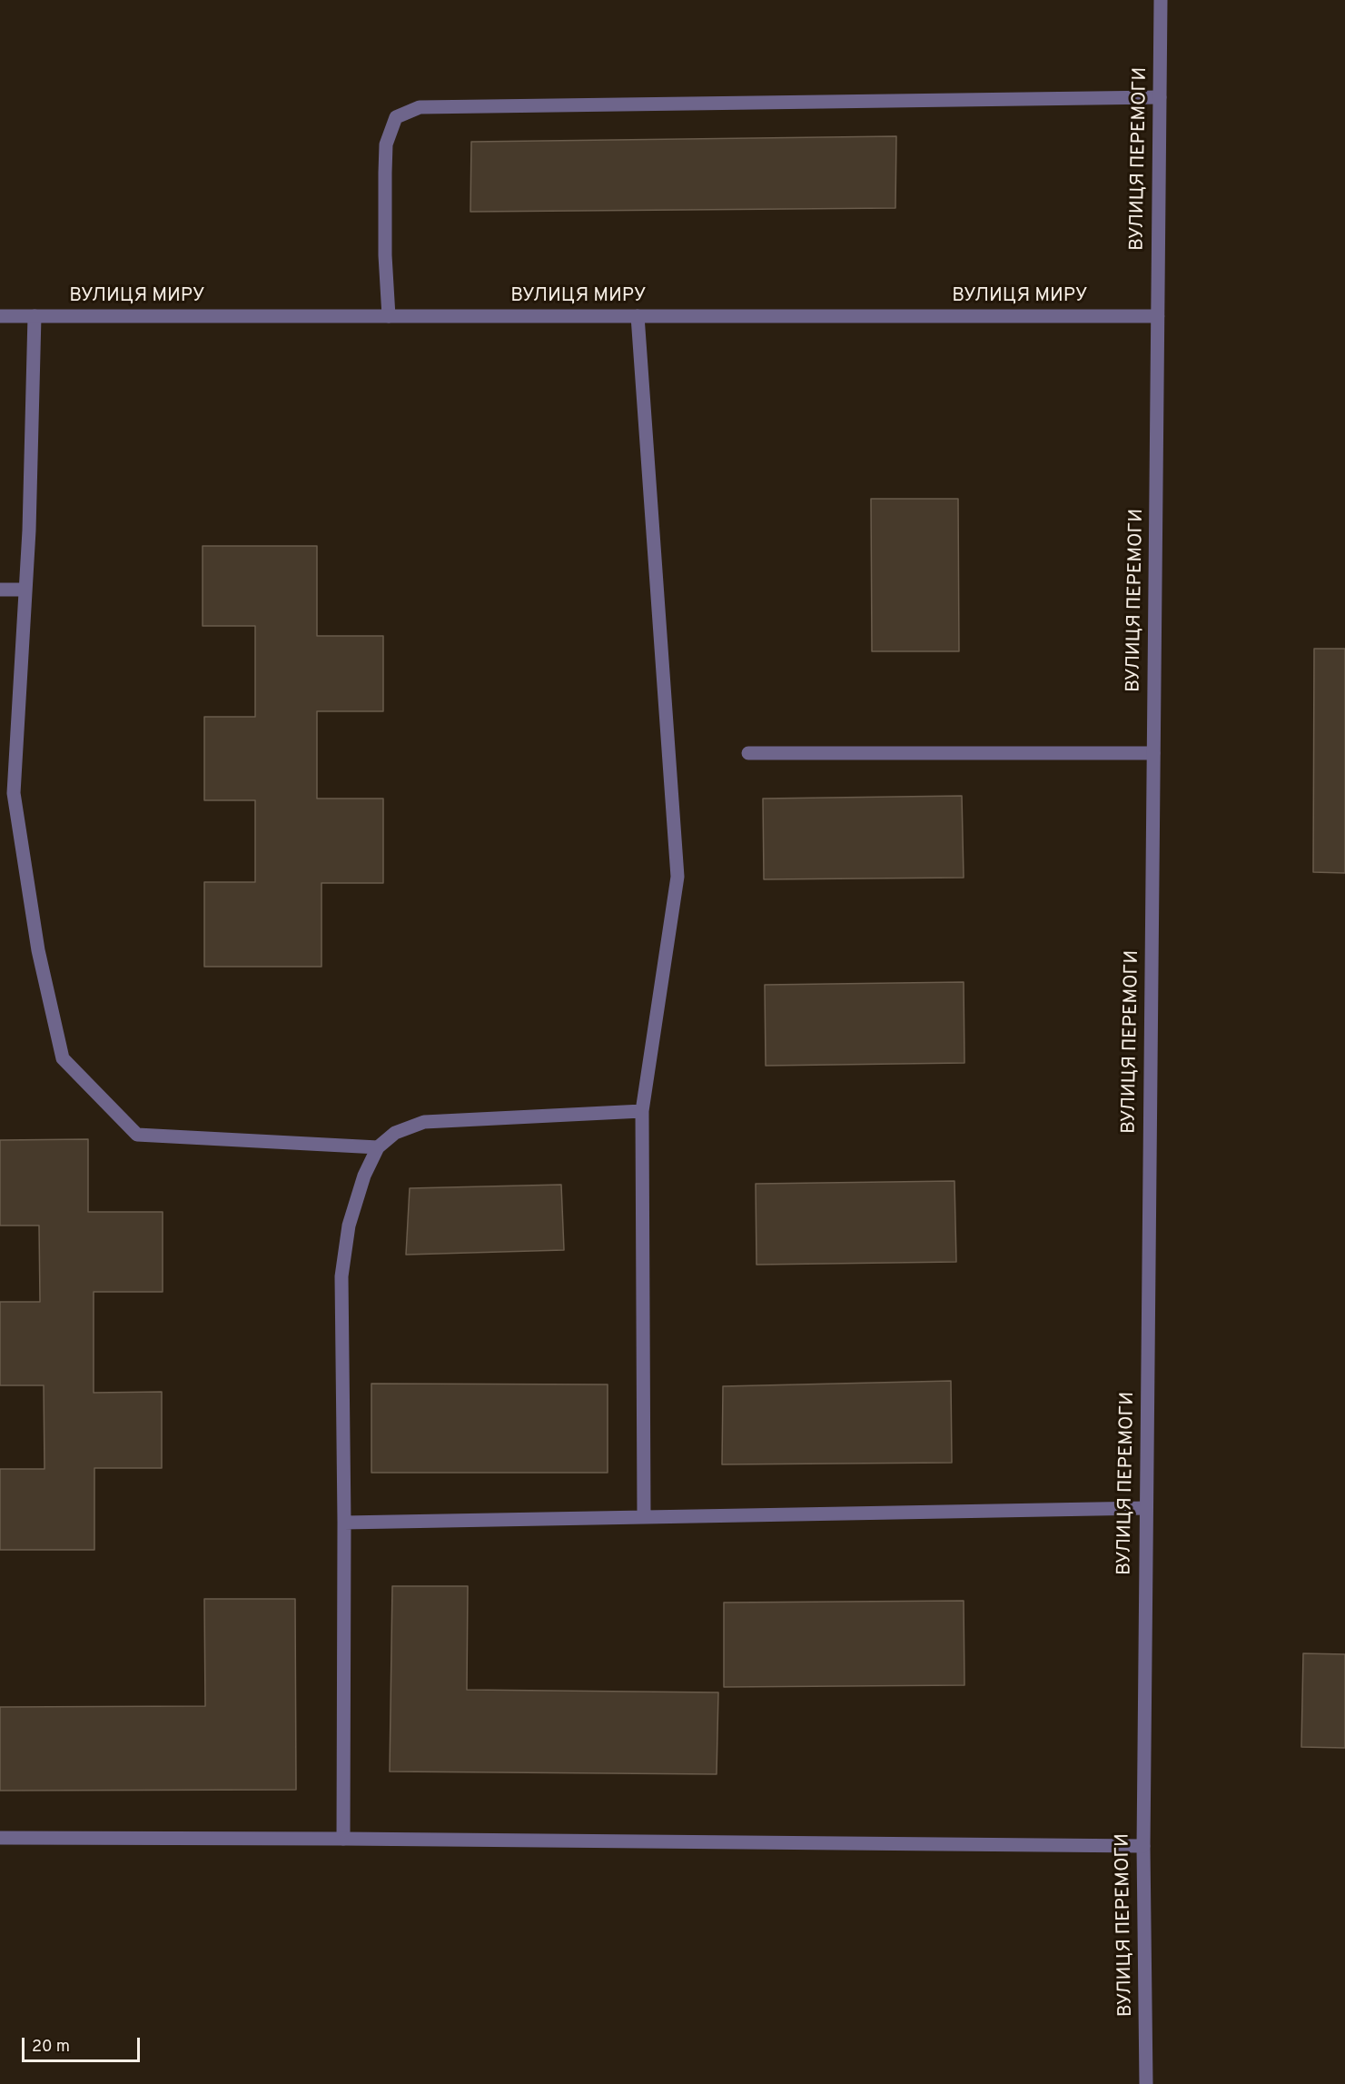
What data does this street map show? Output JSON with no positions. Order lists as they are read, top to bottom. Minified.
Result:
{"streets":{"street":["ВУЛИЦЯ ПЕРЕМОГИ","ВУЛИЦЯ МИРУ"]},"crossings":[["ВУЛИЦЯ ПЕРЕМОГИ","ВУЛИЦЯ МИРУ"]],"scale_bar":"20 m"}
